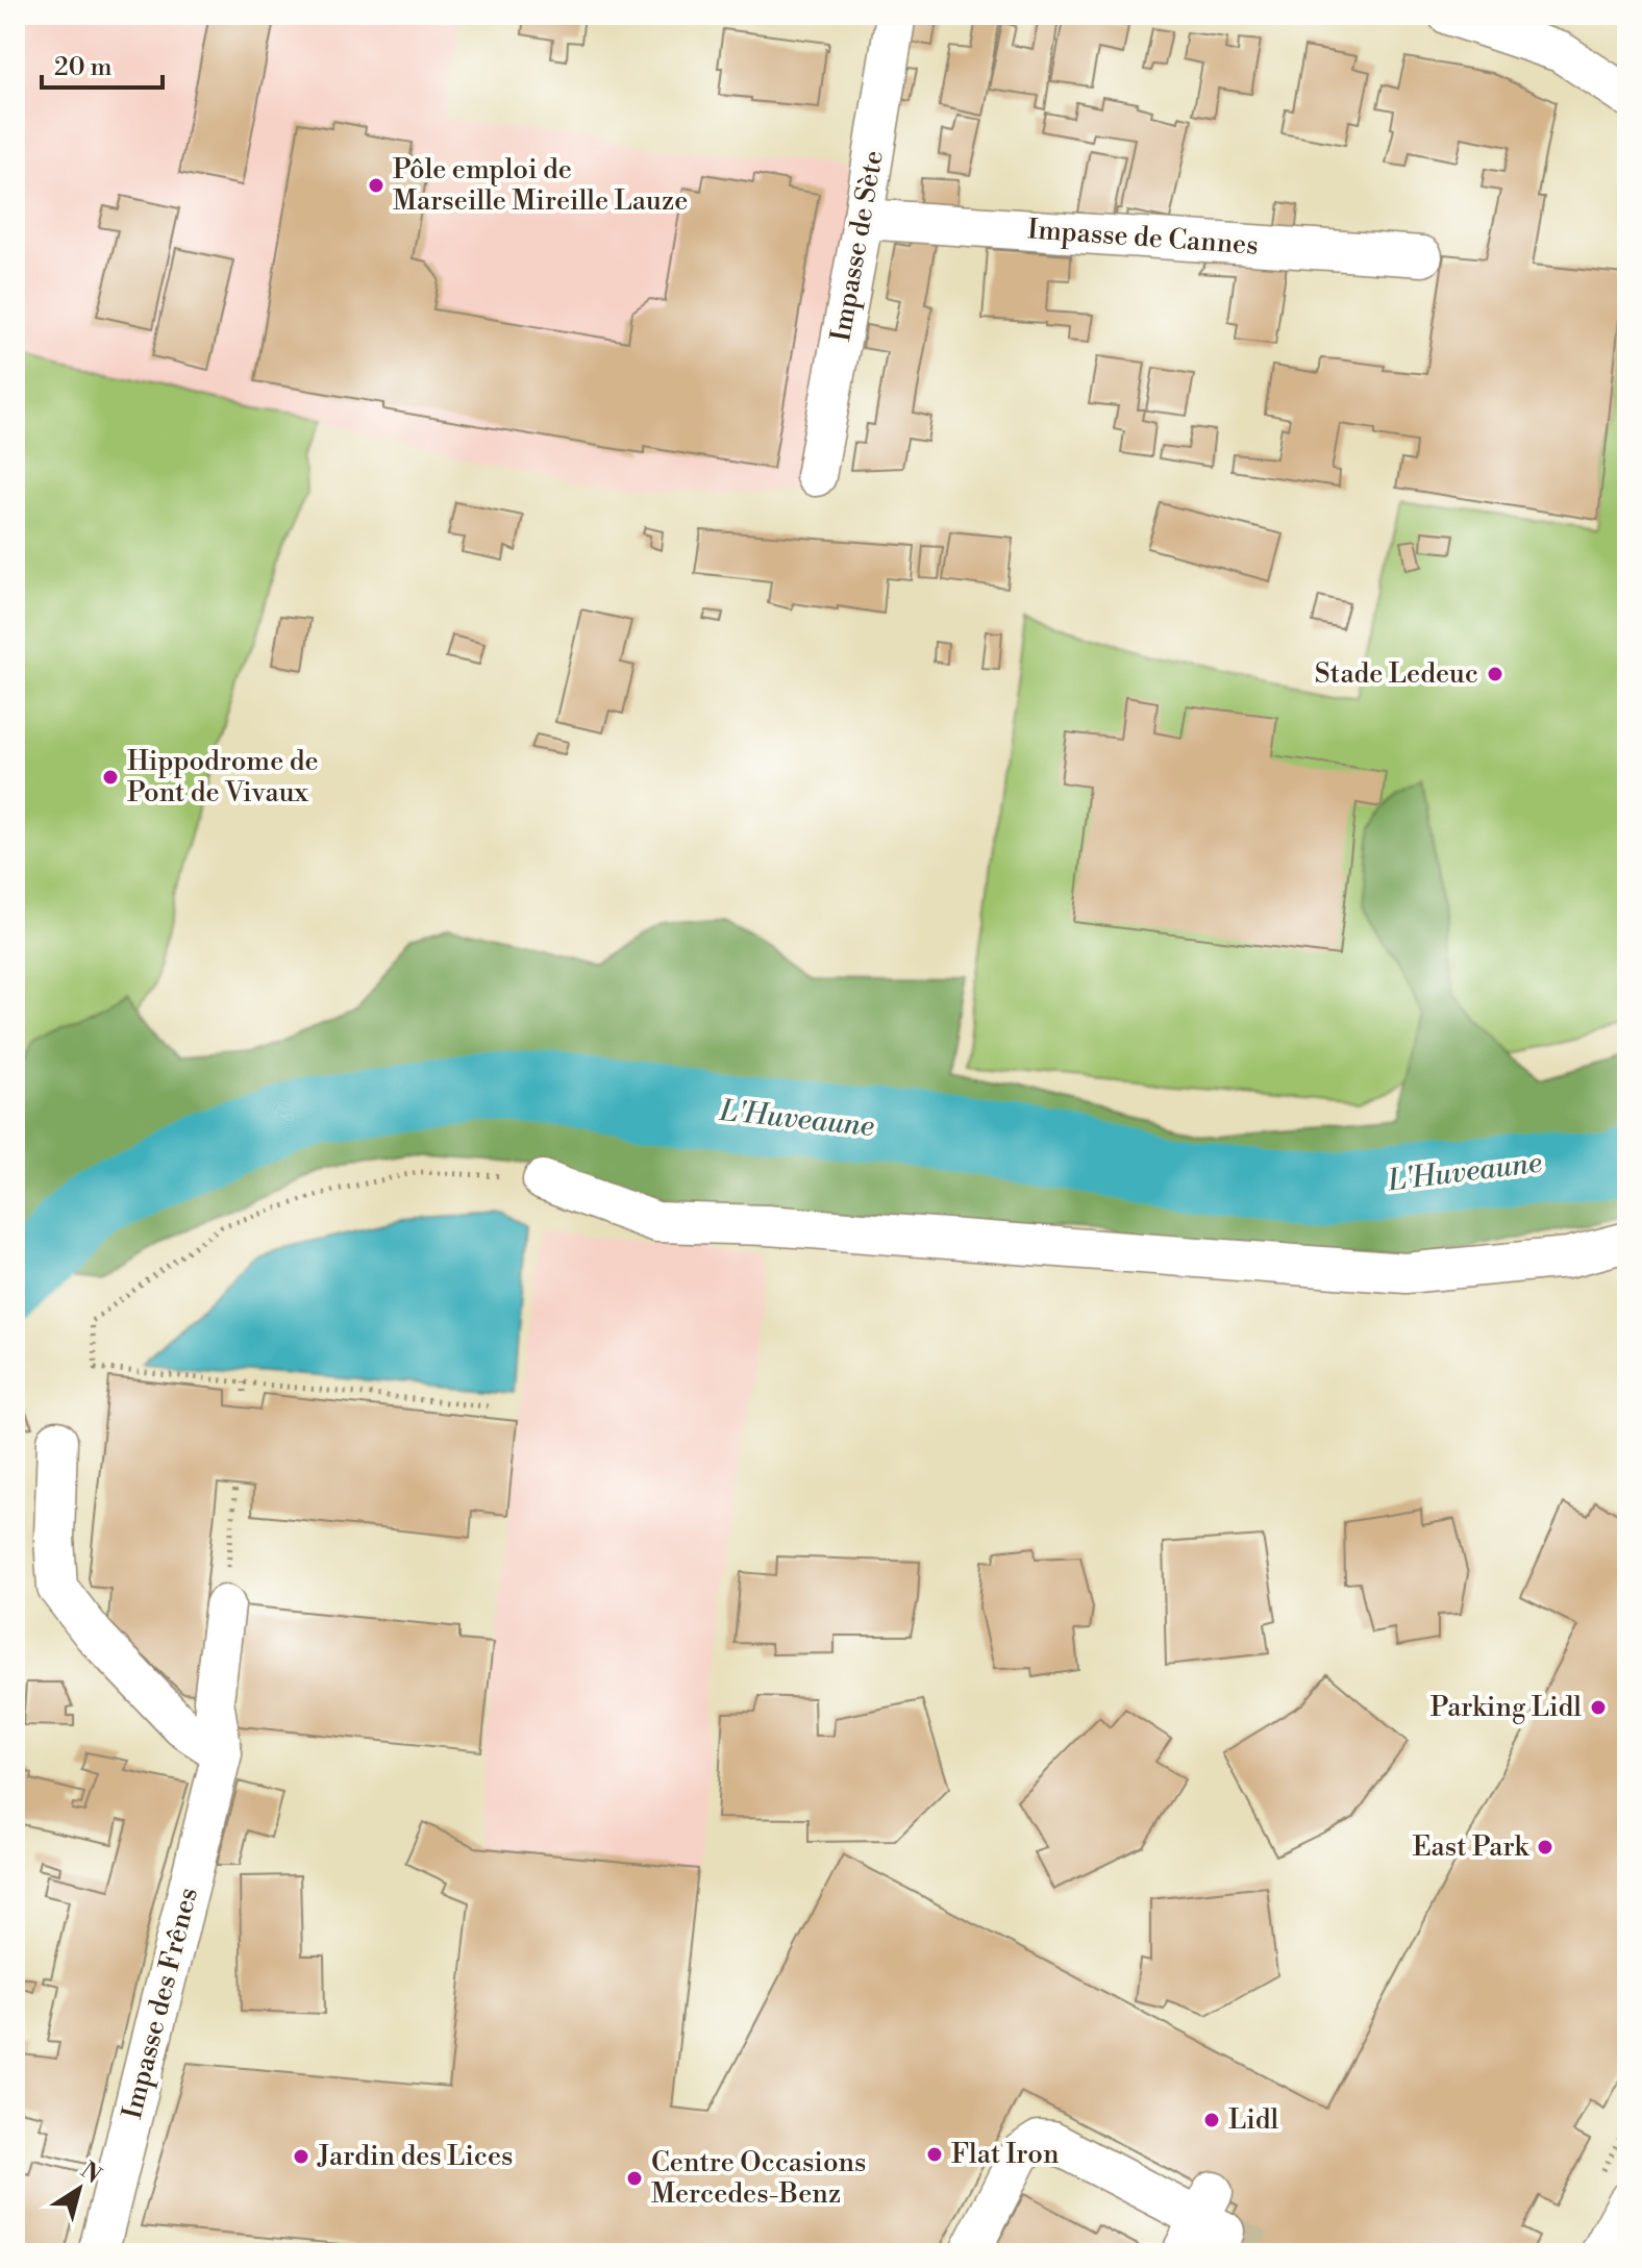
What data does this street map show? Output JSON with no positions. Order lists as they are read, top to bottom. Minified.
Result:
{"streets":{"street":["Impasse de Cannes","Impasse de Sète","Impasse des Frênes"]},"crossings":[["Impasse de Cannes","Impasse de Sète"]],"water":["L'Huveaune"],"places":["Pôle emploi de Marseille Mireille Lauze","Stade Ledeuc","Hippodrome de Pont de Vivaux","Parking Lidl","East Park","Lidl","Flat Iron","Jardin des Lices","Centre Occasions Mercedes-Benz"],"scale_bar":"20 m","north":"top right"}
